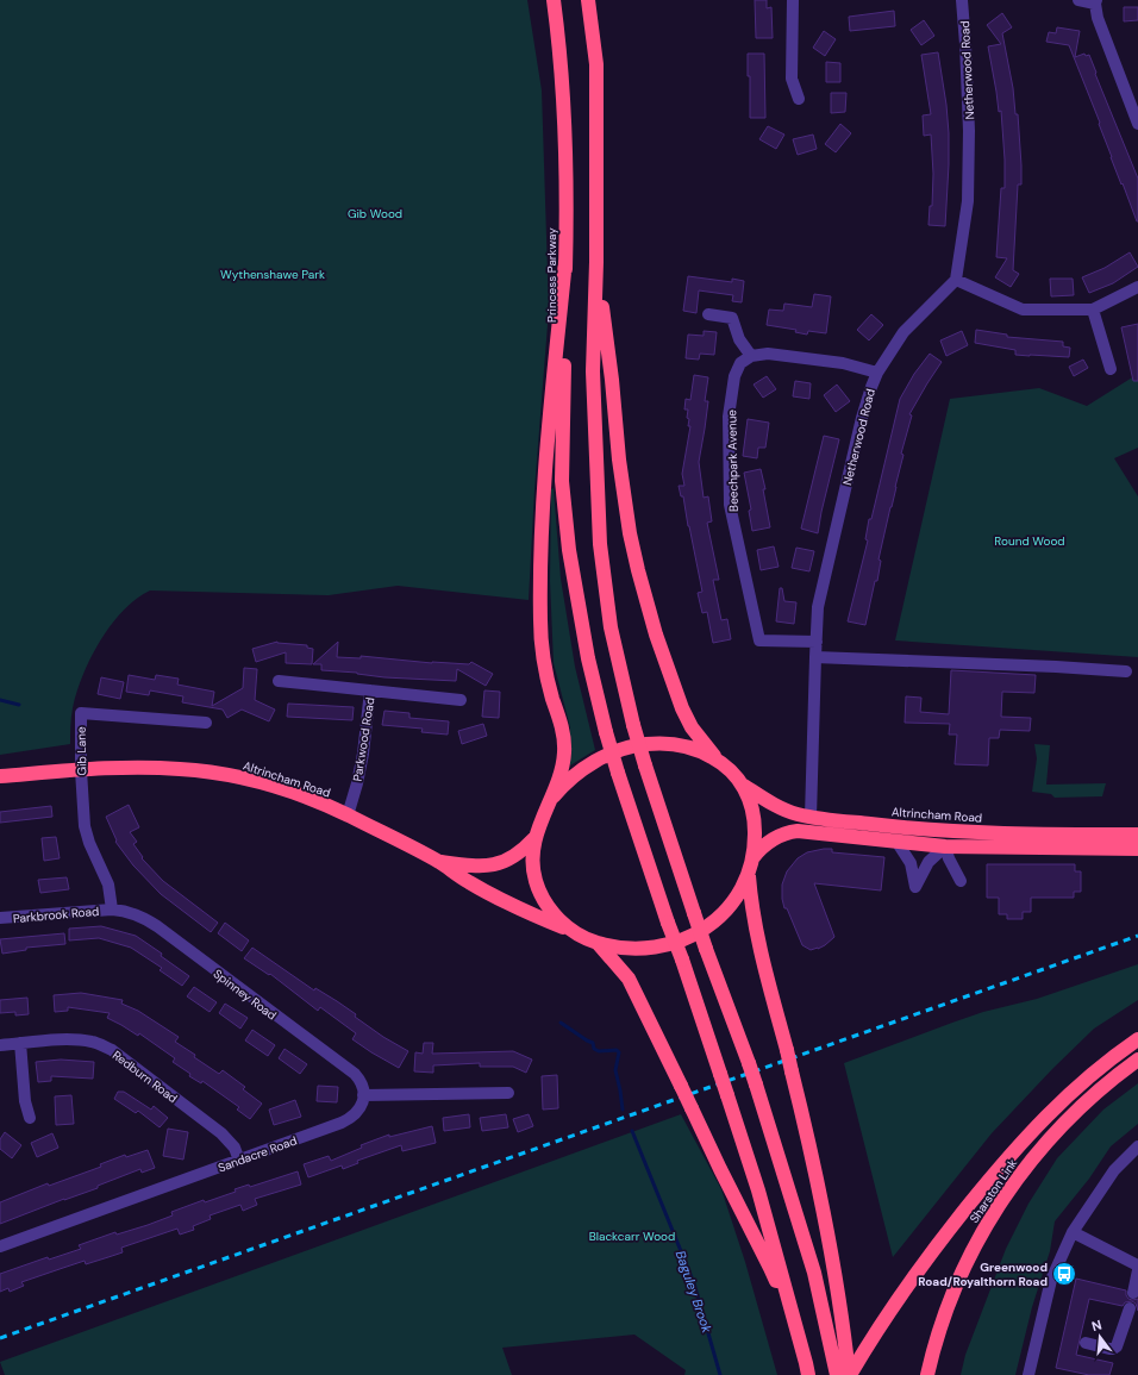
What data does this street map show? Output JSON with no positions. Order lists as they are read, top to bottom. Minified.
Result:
{"streets":{"highway":["Princess Parkway","Altrincham Road","Sharston Link"],"street":["Netherwood Road","Beechpark Avenue","Parkwood Road","Gib Lane","Parkbrook Road","Spinney Road","Redburn Road","Sandacre Road"]},"crossings":[["Netherwood Road","Beechpark Avenue"],["Netherwood Road","Altrincham Road"],["Parkwood Road","Altrincham Road"],["Gib Lane","Altrincham Road"],["Gib Lane","Parkbrook Road"],["Gib Lane","Spinney Road"],["Parkbrook Road","Spinney Road"],["Spinney Road","Sandacre Road"],["Redburn Road","Sandacre Road"]],"water":["Baguley Brook"],"parks":["Gib Wood","Wythenshawe Park","Round Wood","Blackcarr Wood"],"places":{"bus stop":["Greenwood Road/Royalthorn Road"]},"north":"top"}
